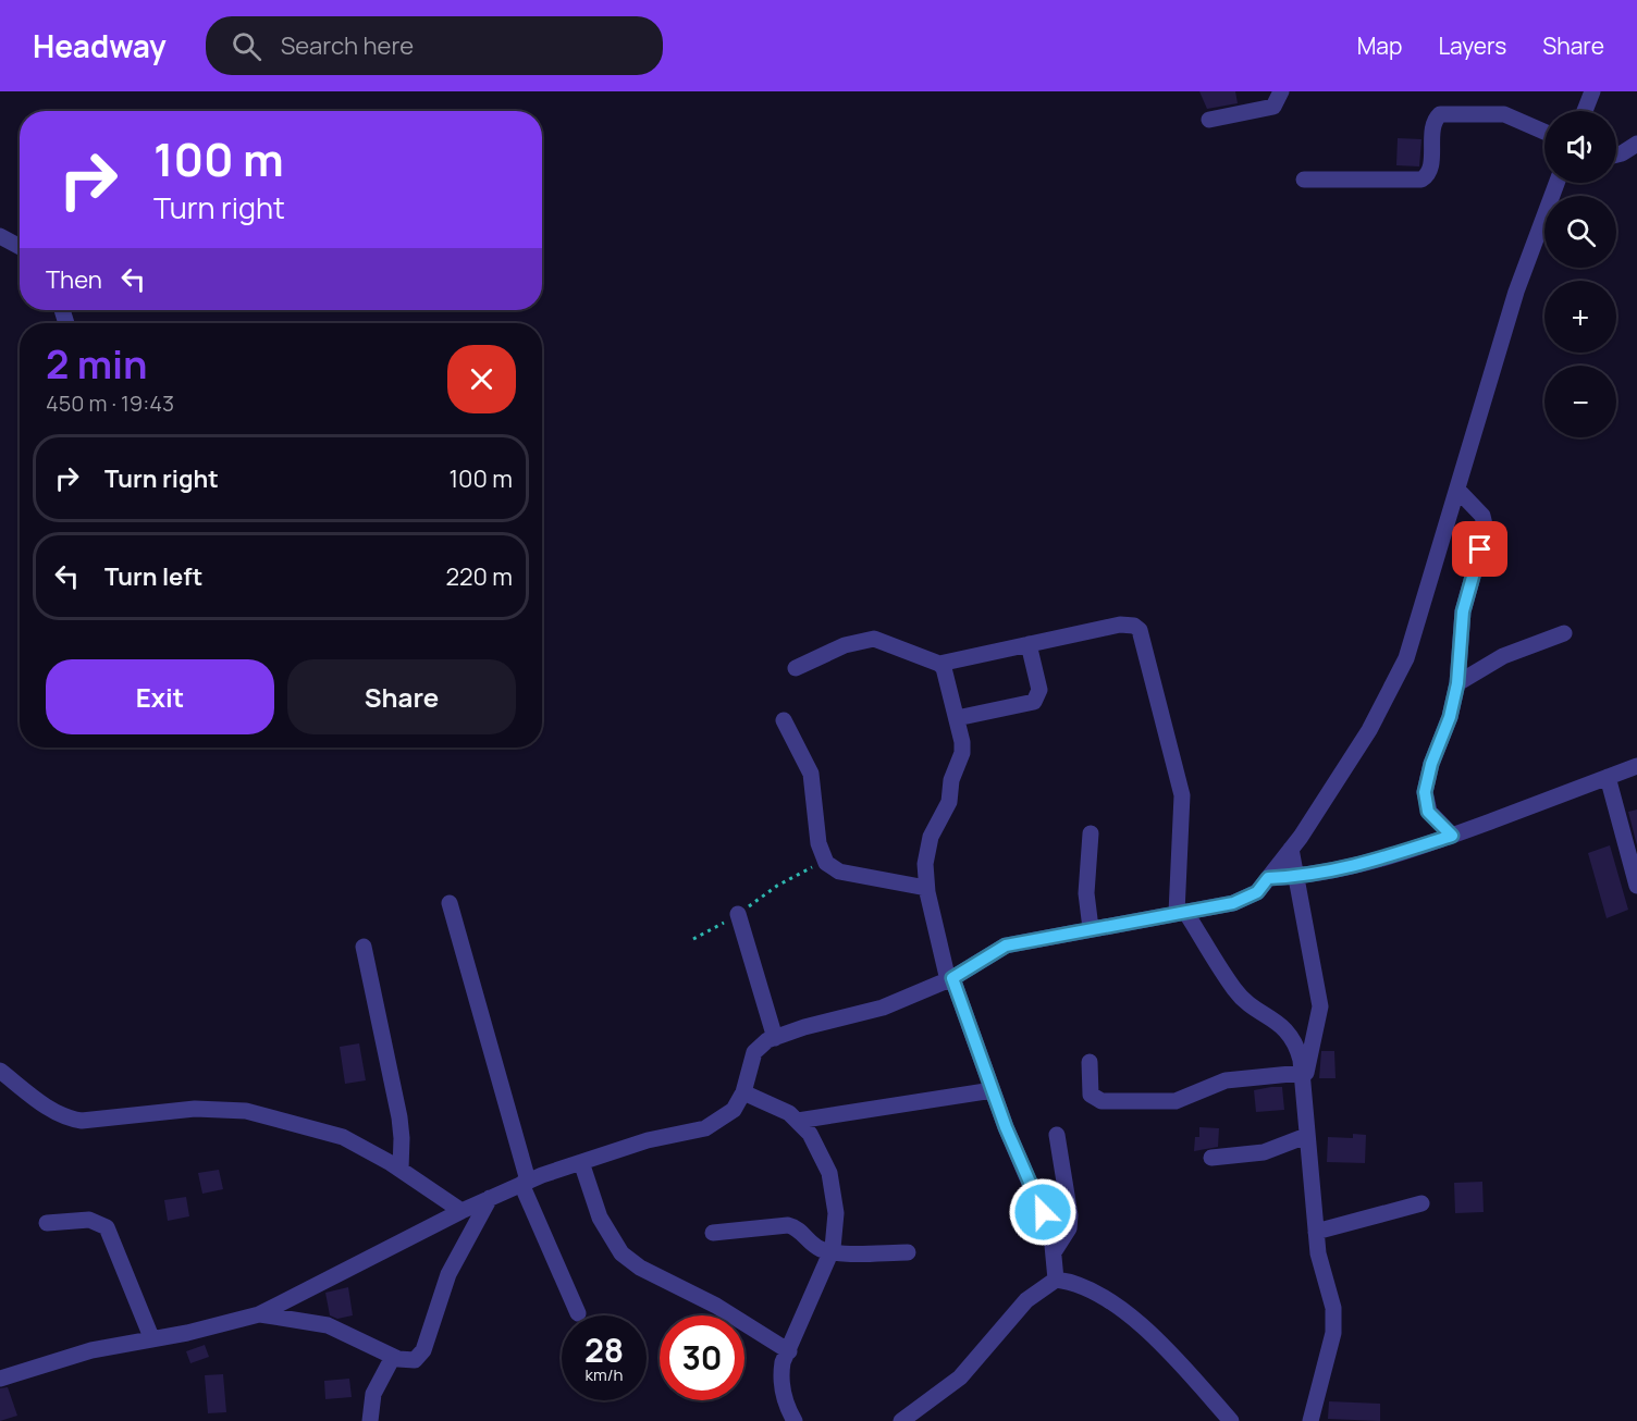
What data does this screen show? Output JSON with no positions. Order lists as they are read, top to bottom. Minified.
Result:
{"page":{"header":"Headway","search":"Search here","nav":["Map","Layers","Share"],"map_buttons":["+","−"],"turn":["100 m","Turn right"],"then":"Then","heading":["2 min","450 m · 19:43"],"list":[{"name":"Turn right","value":"100 m"},{"name":"Turn left","value":"220 m"}],"buttons":["Exit","Share"],"speed":"28 km/h","limit":"30"}}
